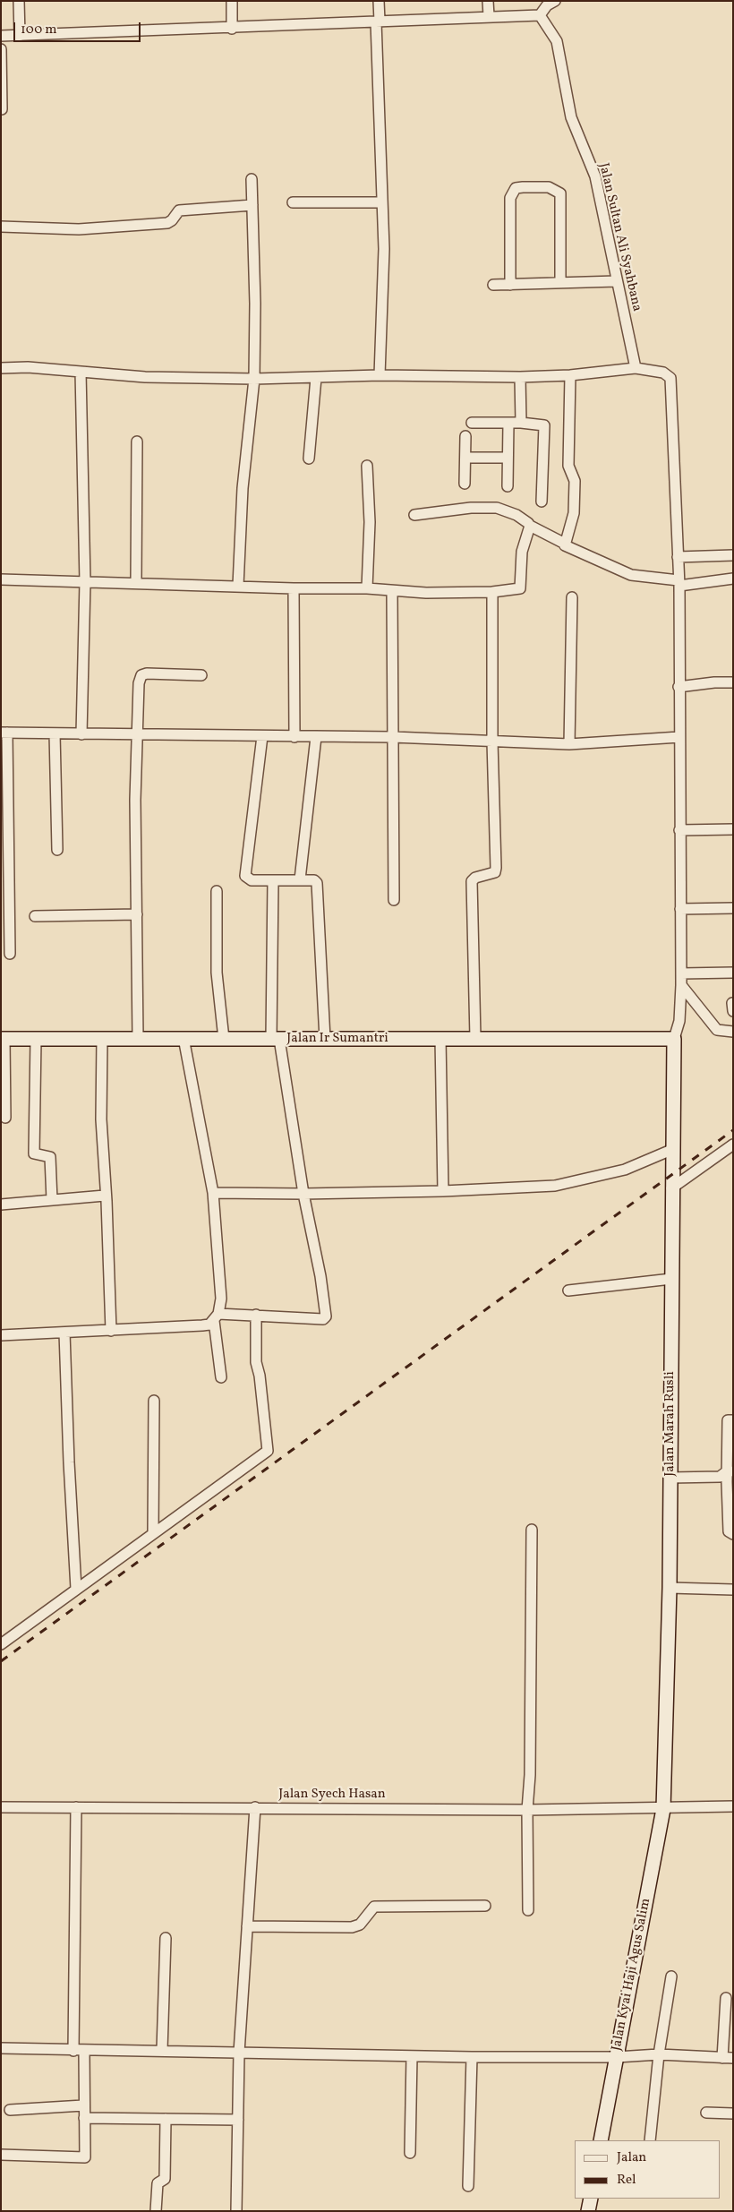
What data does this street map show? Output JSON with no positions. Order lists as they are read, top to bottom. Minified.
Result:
{"streets":{"main road":["Jalan Ir Sumantri","Jalan Marah Rusli","Jalan Kyai Haji Agus Salim"],"street":["Jalan Sultan Ali Syahbana","Jalan Syech Hasan"]},"crossings":[["Jalan Ir Sumantri","Jalan Marah Rusli"],["Jalan Marah Rusli","Jalan Syech Hasan"],["Jalan Marah Rusli","Jalan Kyai Haji Agus Salim"],["Jalan Syech Hasan","Jalan Kyai Haji Agus Salim"]],"legend":["Jalan","Rel"],"scale_bar":"100 m"}
